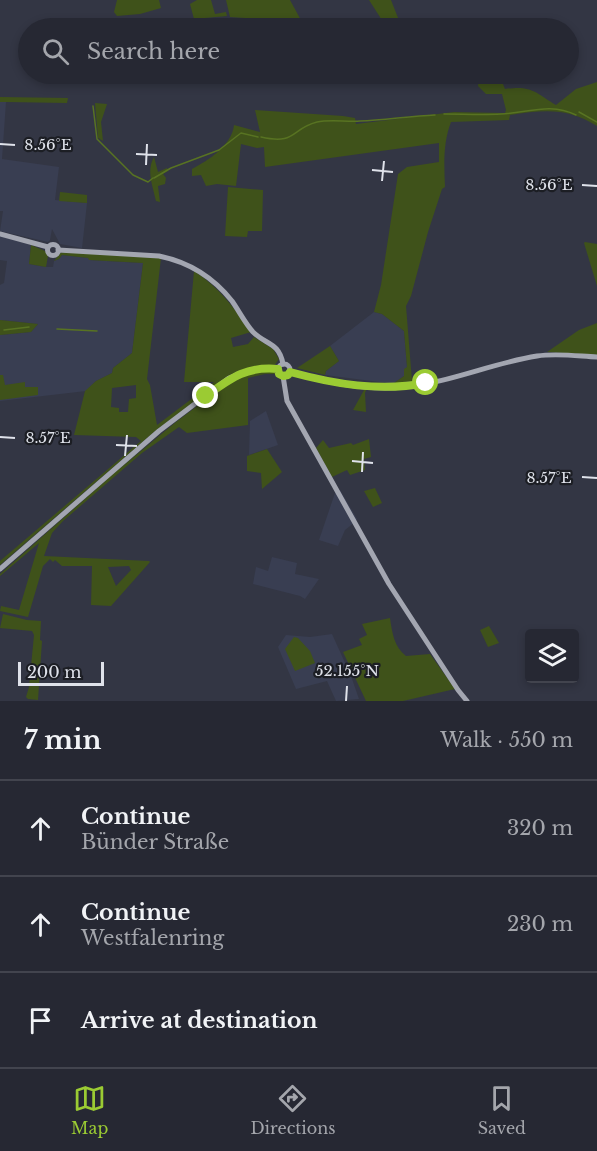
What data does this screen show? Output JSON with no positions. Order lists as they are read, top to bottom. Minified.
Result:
{"scale_bar":"200 m","page":{"search":"Search here","scale":"200 m","heading":["7 min","Walk · 550 m"],"list":[["Continue","Bünder Straße","320 m"],["Continue","Westfalenring","230 m"],"Arrive at destination"],"nav":["Map","Directions","Saved"]},"coordinates":["8.56°E","8.57°E","52.155°N"]}
